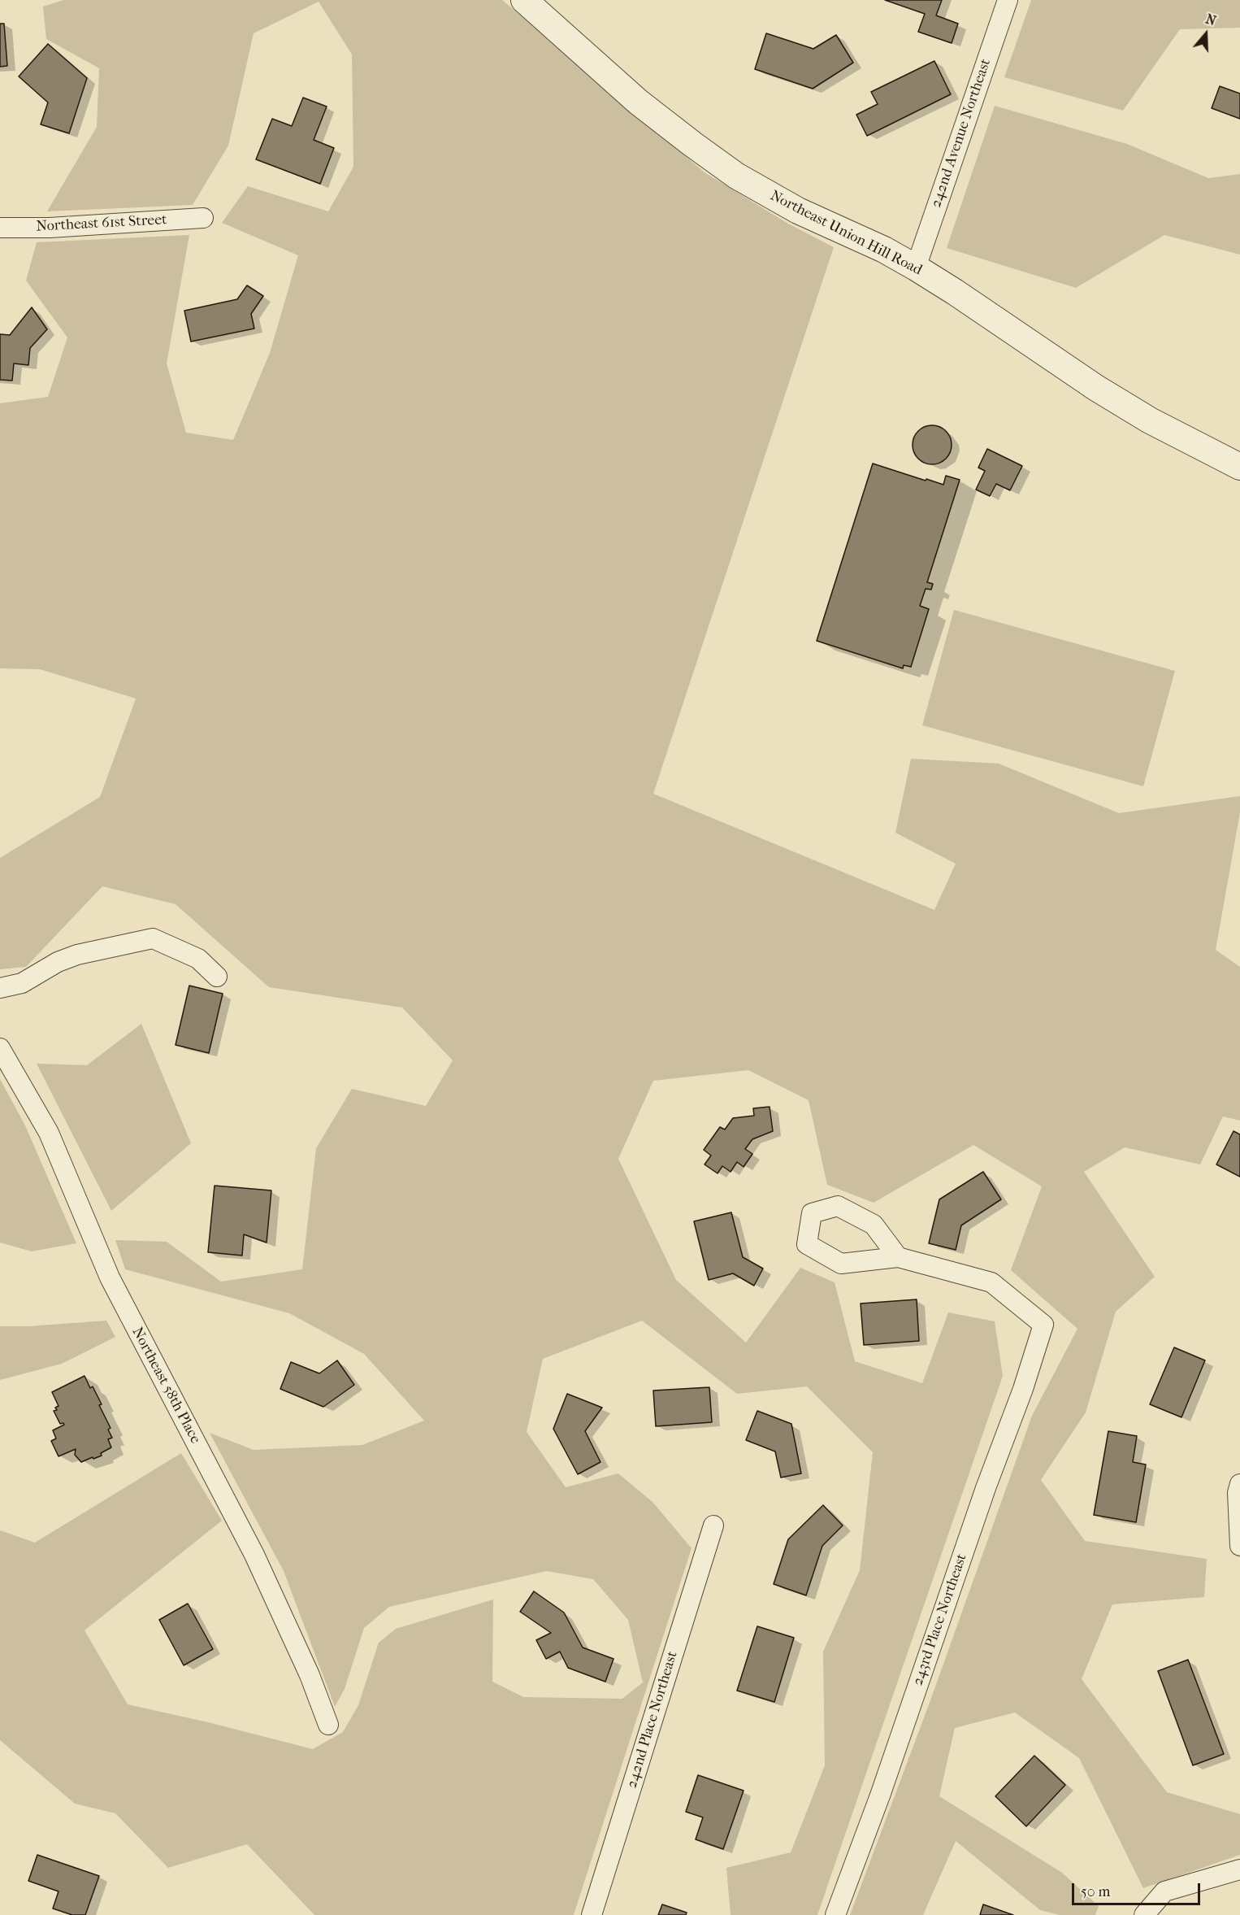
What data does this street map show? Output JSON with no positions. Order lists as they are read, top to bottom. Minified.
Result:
{"streets":{"street":["242nd Avenue Northeast","Northeast 61st Street","Northeast Union Hill Road","Northeast 58th Place","243rd Place Northeast","242nd Place Northeast"]},"crossings":[["242nd Avenue Northeast","Northeast Union Hill Road"]],"scale_bar":"50 m","north":"top"}
